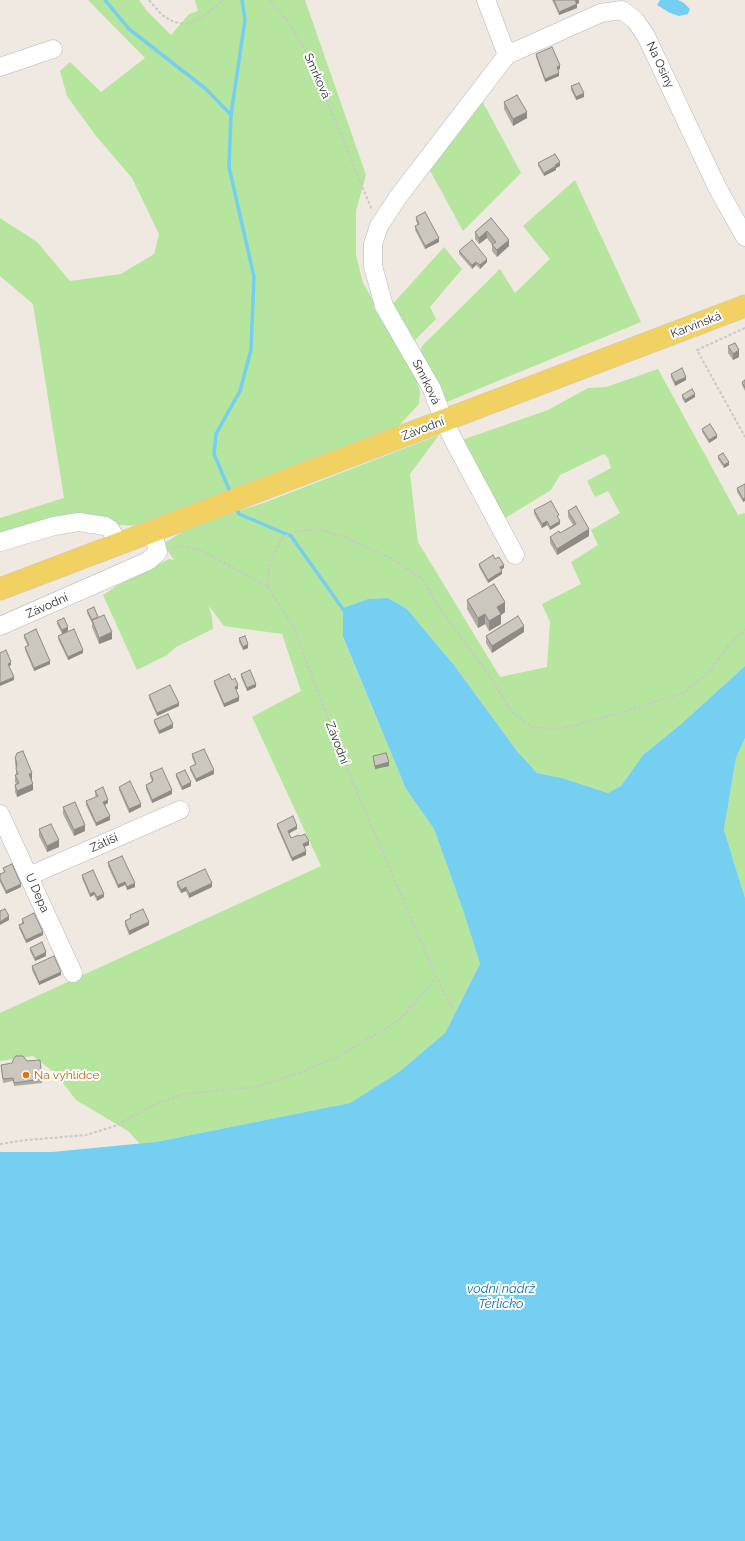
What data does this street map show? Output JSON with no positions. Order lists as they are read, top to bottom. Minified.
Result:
{"streets":{"main road":["Karvinská","Závodní"],"street":["Na Osiny","Smrková","Zátiší","U Depa"]},"crossings":[["Na Osiny","Smrková"],["Smrková","Závodní"],["Karvinská","Závodní"],["Zátiší","U Depa"]],"water":["vodní nádrž Těrlicko"],"places":["Na vyhlídce"]}
